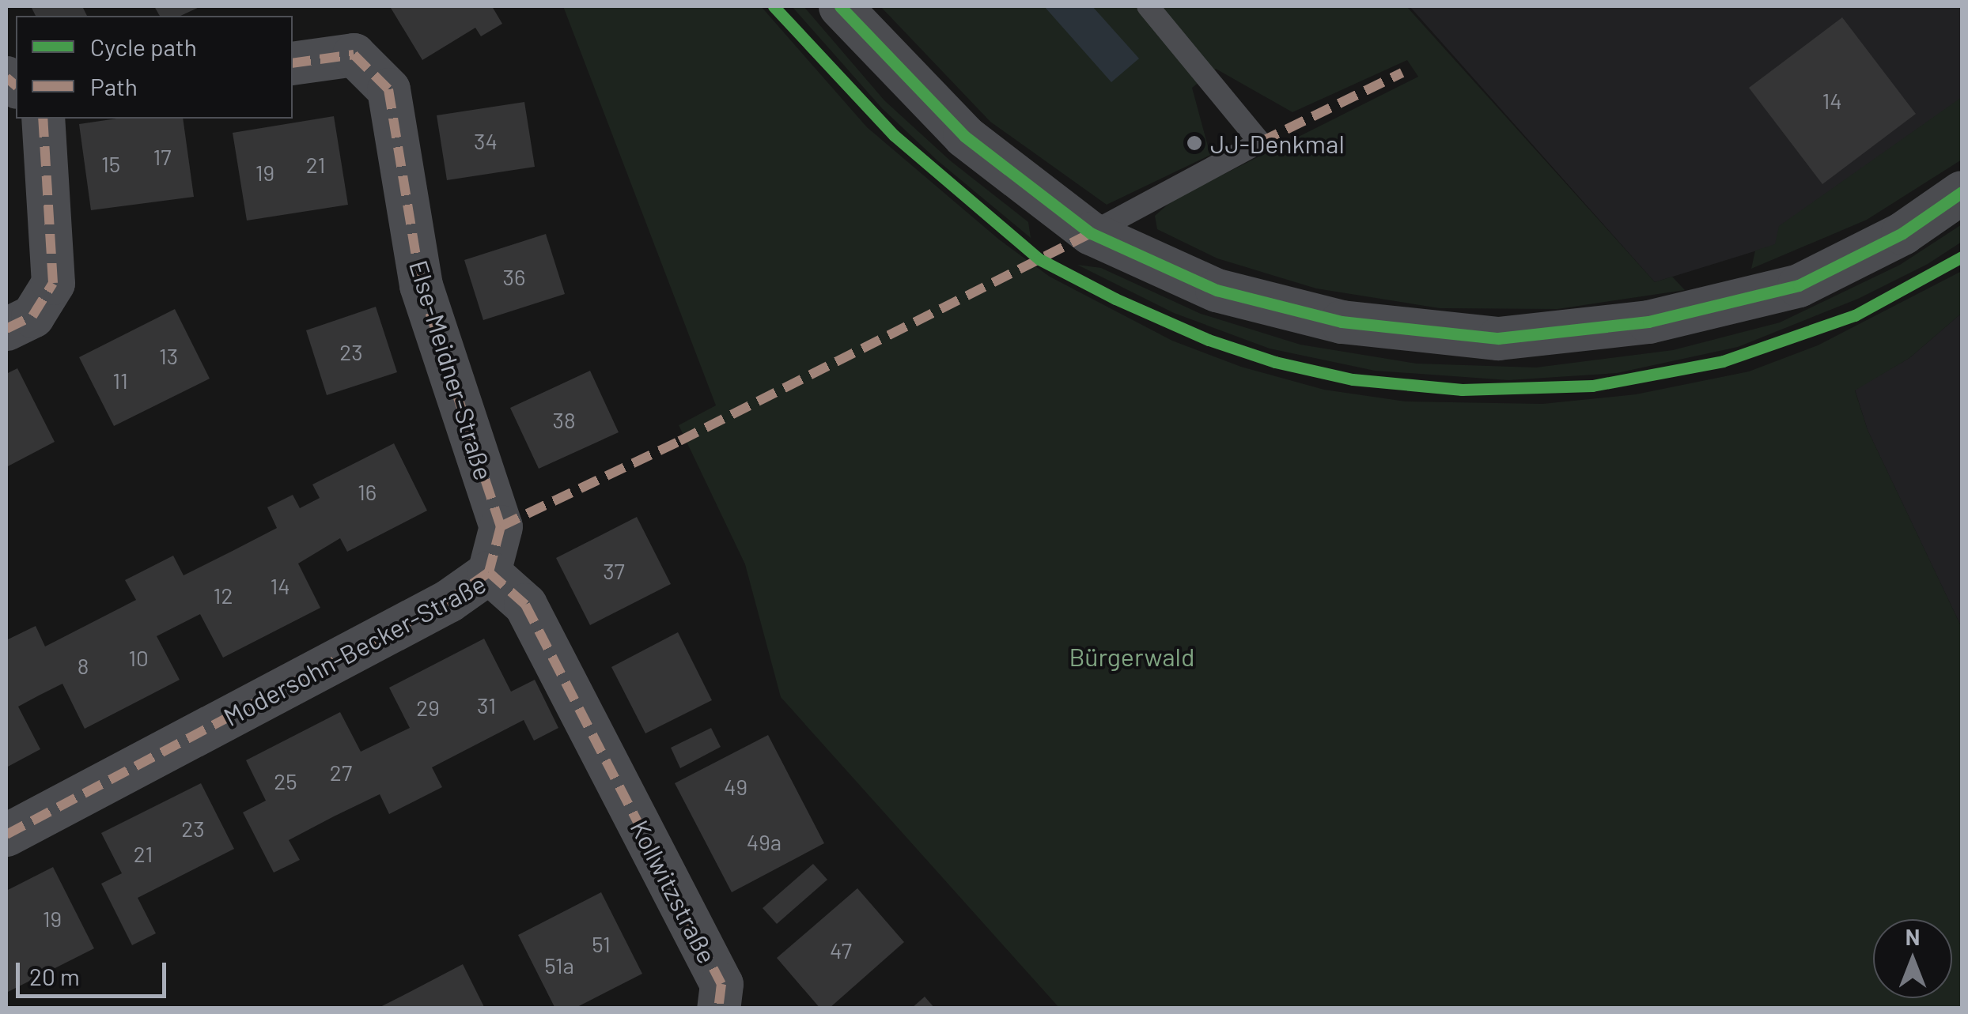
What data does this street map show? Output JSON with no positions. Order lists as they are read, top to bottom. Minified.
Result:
{"streets":{"street":["Else-Meidner-Straße","Modersohn-Becker-Straße","Kollwitzstraße"]},"crossings":[["Else-Meidner-Straße","Modersohn-Becker-Straße"],["Modersohn-Becker-Straße","Kollwitzstraße"]],"parks":["Bürgerwald"],"places":["JJ-Denkmal"],"house_numbers":["14","34","17","15","21","19","36","23","13","11","38","16","37","14","12","10","8","31","29","27","25","49","23","49a","21","19","51","47","51a"],"legend":["Cycle path","Path"],"scale_bar":"20 m","north":"top"}
